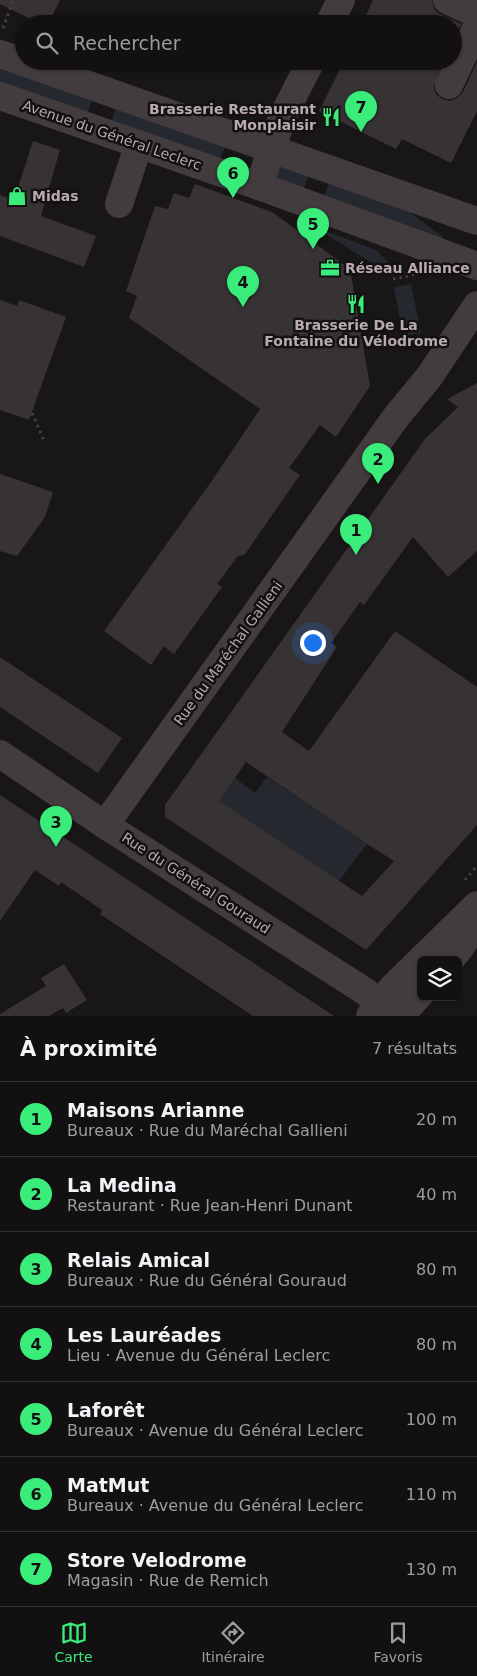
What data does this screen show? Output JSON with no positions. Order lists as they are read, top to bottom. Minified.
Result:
{"streets":{"street":["Avenue du Général Leclerc","Rue du Maréchal Gallieni","Rue du Général Gouraud"]},"crossings":[["Rue du Maréchal Gallieni","Rue du Général Gouraud"]],"places":{"restaurant":["Brasserie Restaurant Monplaisir","Brasserie De La Fontaine du Vélodrome"],"shop":["Midas"],"office":["Réseau Alliance"]},"page":{"search":"Rechercher","pins":["7","6","5","4","2","1","3"],"heading":["À proximité","7 résultats"],"list":[{"mark":"1","name":"Maisons Arianne","note":"Bureaux · Rue du Maréchal Gallieni","value":"20 m"},{"mark":"2","name":"La Medina","note":"Restaurant · Rue Jean-Henri Dunant","value":"40 m"},{"mark":"3","name":"Relais Amical","note":"Bureaux · Rue du Général Gouraud","value":"80 m"},{"mark":"4","name":"Les Lauréades","note":"Lieu · Avenue du Général Leclerc","value":"80 m"},{"mark":"5","name":"Laforêt","note":"Bureaux · Avenue du Général Leclerc","value":"100 m"},{"mark":"6","name":"MatMut","note":"Bureaux · Avenue du Général Leclerc","value":"110 m"},{"mark":"7","name":"Store Velodrome","note":"Magasin · Rue de Remich","value":"130 m"}],"nav":["Carte","Itinéraire","Favoris"]}}
